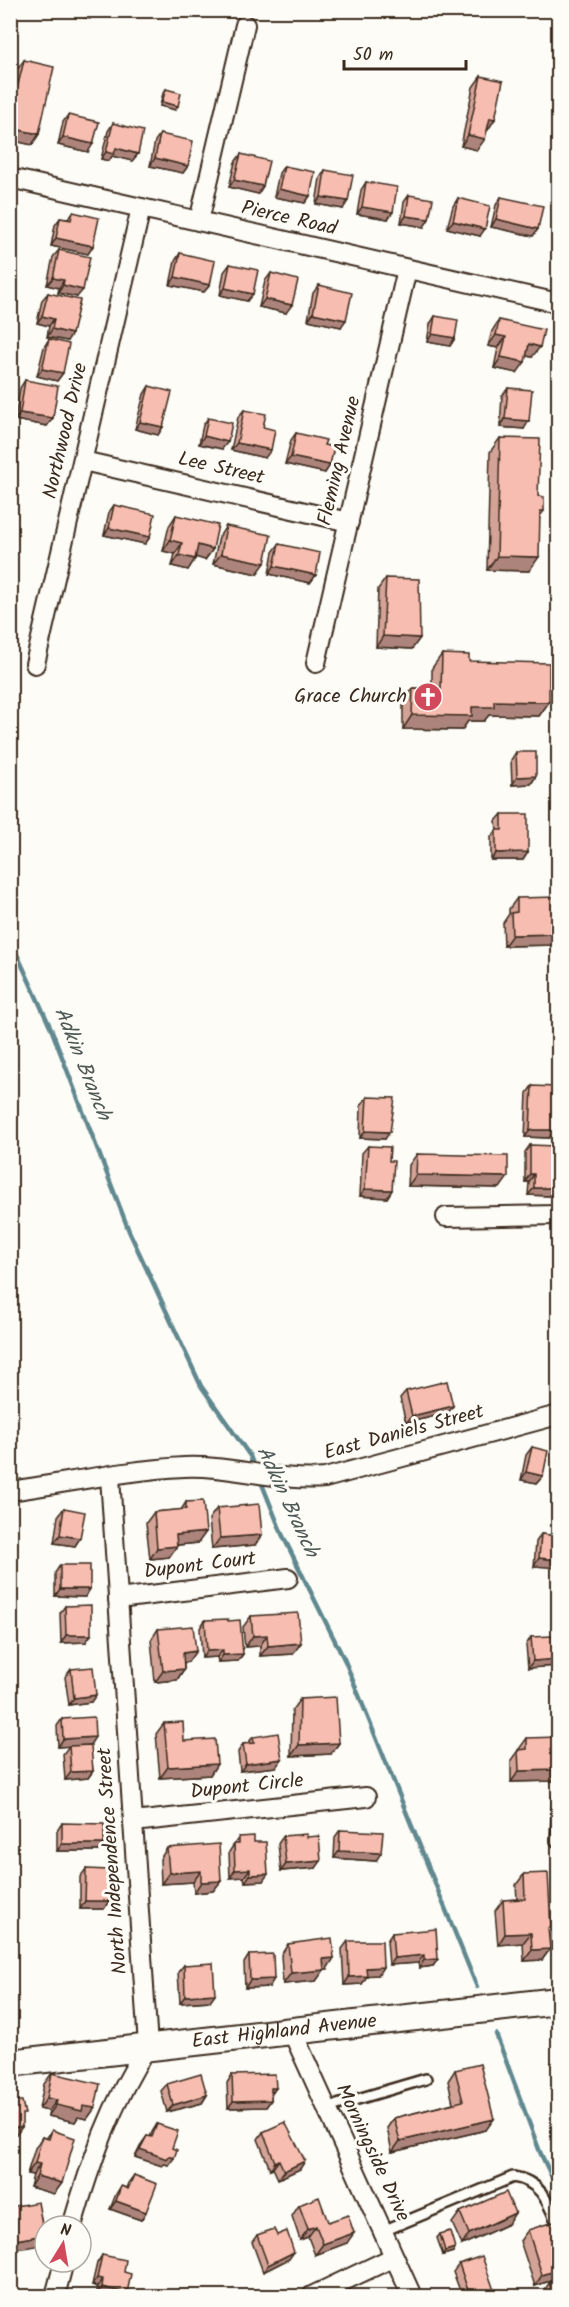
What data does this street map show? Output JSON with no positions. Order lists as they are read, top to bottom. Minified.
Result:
{"streets":{"street":["Pierce Road","Northwood Drive","Fleming Avenue","Lee Street","East Daniels Street","Dupont Court","Dupont Circle","North Independence Street","East Highland Avenue","Morningside Drive"]},"crossings":[["Pierce Road","Northwood Drive"],["Pierce Road","Fleming Avenue"],["Northwood Drive","Lee Street"],["Fleming Avenue","Lee Street"],["East Daniels Street","North Independence Street"],["Dupont Court","North Independence Street"],["Dupont Circle","North Independence Street"],["North Independence Street","East Highland Avenue"],["East Highland Avenue","Morningside Drive"]],"water":["Adkin Branch"],"places":{"church":["Grace Church"]},"scale_bar":"50 m","north":"top"}
